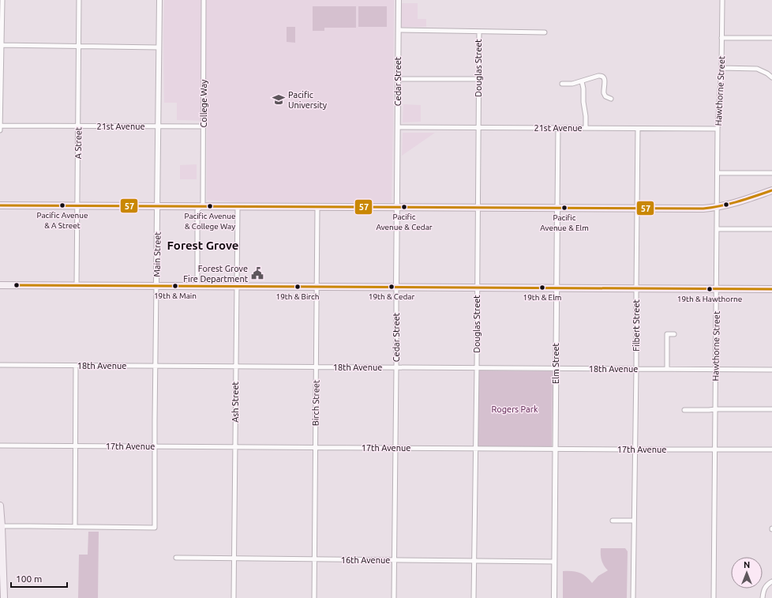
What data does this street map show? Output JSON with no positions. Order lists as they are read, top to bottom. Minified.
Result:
{"streets":{"street":["Douglas Street","Cedar Street","Hawthorne Street","College Way","21st Avenue","A Street","Main Street","Filbert Street","Elm Street","18th Avenue","Ash Street","Birch Street","17th Avenue","16th Avenue"]},"crossings":[["Douglas Street","21st Avenue"],["Douglas Street","18th Avenue"],["Douglas Street","17th Avenue"],["Douglas Street","16th Avenue"],["Cedar Street","21st Avenue"],["Cedar Street","18th Avenue"],["Cedar Street","17th Avenue"],["Cedar Street","16th Avenue"],["Hawthorne Street","21st Avenue"],["Hawthorne Street","18th Avenue"],["Hawthorne Street","17th Avenue"],["College Way","21st Avenue"],["21st Avenue","A Street"],["21st Avenue","Main Street"],["21st Avenue","Filbert Street"],["21st Avenue","Elm Street"],["Main Street","18th Avenue"],["Main Street","17th Avenue"],["Filbert Street","18th Avenue"],["Filbert Street","17th Avenue"],["Elm Street","18th Avenue"],["Elm Street","17th Avenue"],["Elm Street","16th Avenue"],["18th Avenue","Ash Street"],["18th Avenue","Birch Street"],["Ash Street","17th Avenue"],["Ash Street","16th Avenue"],["Birch Street","17th Avenue"],["Birch Street","16th Avenue"]],"districts":["Forest Grove"],"parks":["Rogers Park"],"places":{"school or university":["Pacific University"],"other":["Pacific Avenue & A Street","Pacific Avenue & College Way","Pacific Avenue & Cedar","Pacific Avenue & Elm","19th & Main","19th & Birch","19th & Cedar","19th & Elm","19th & Hawthorne"],"public building":["Forest Grove Fire Department"]},"lines":["transit line 57"],"scale_bar":"100 m","north":"top"}
